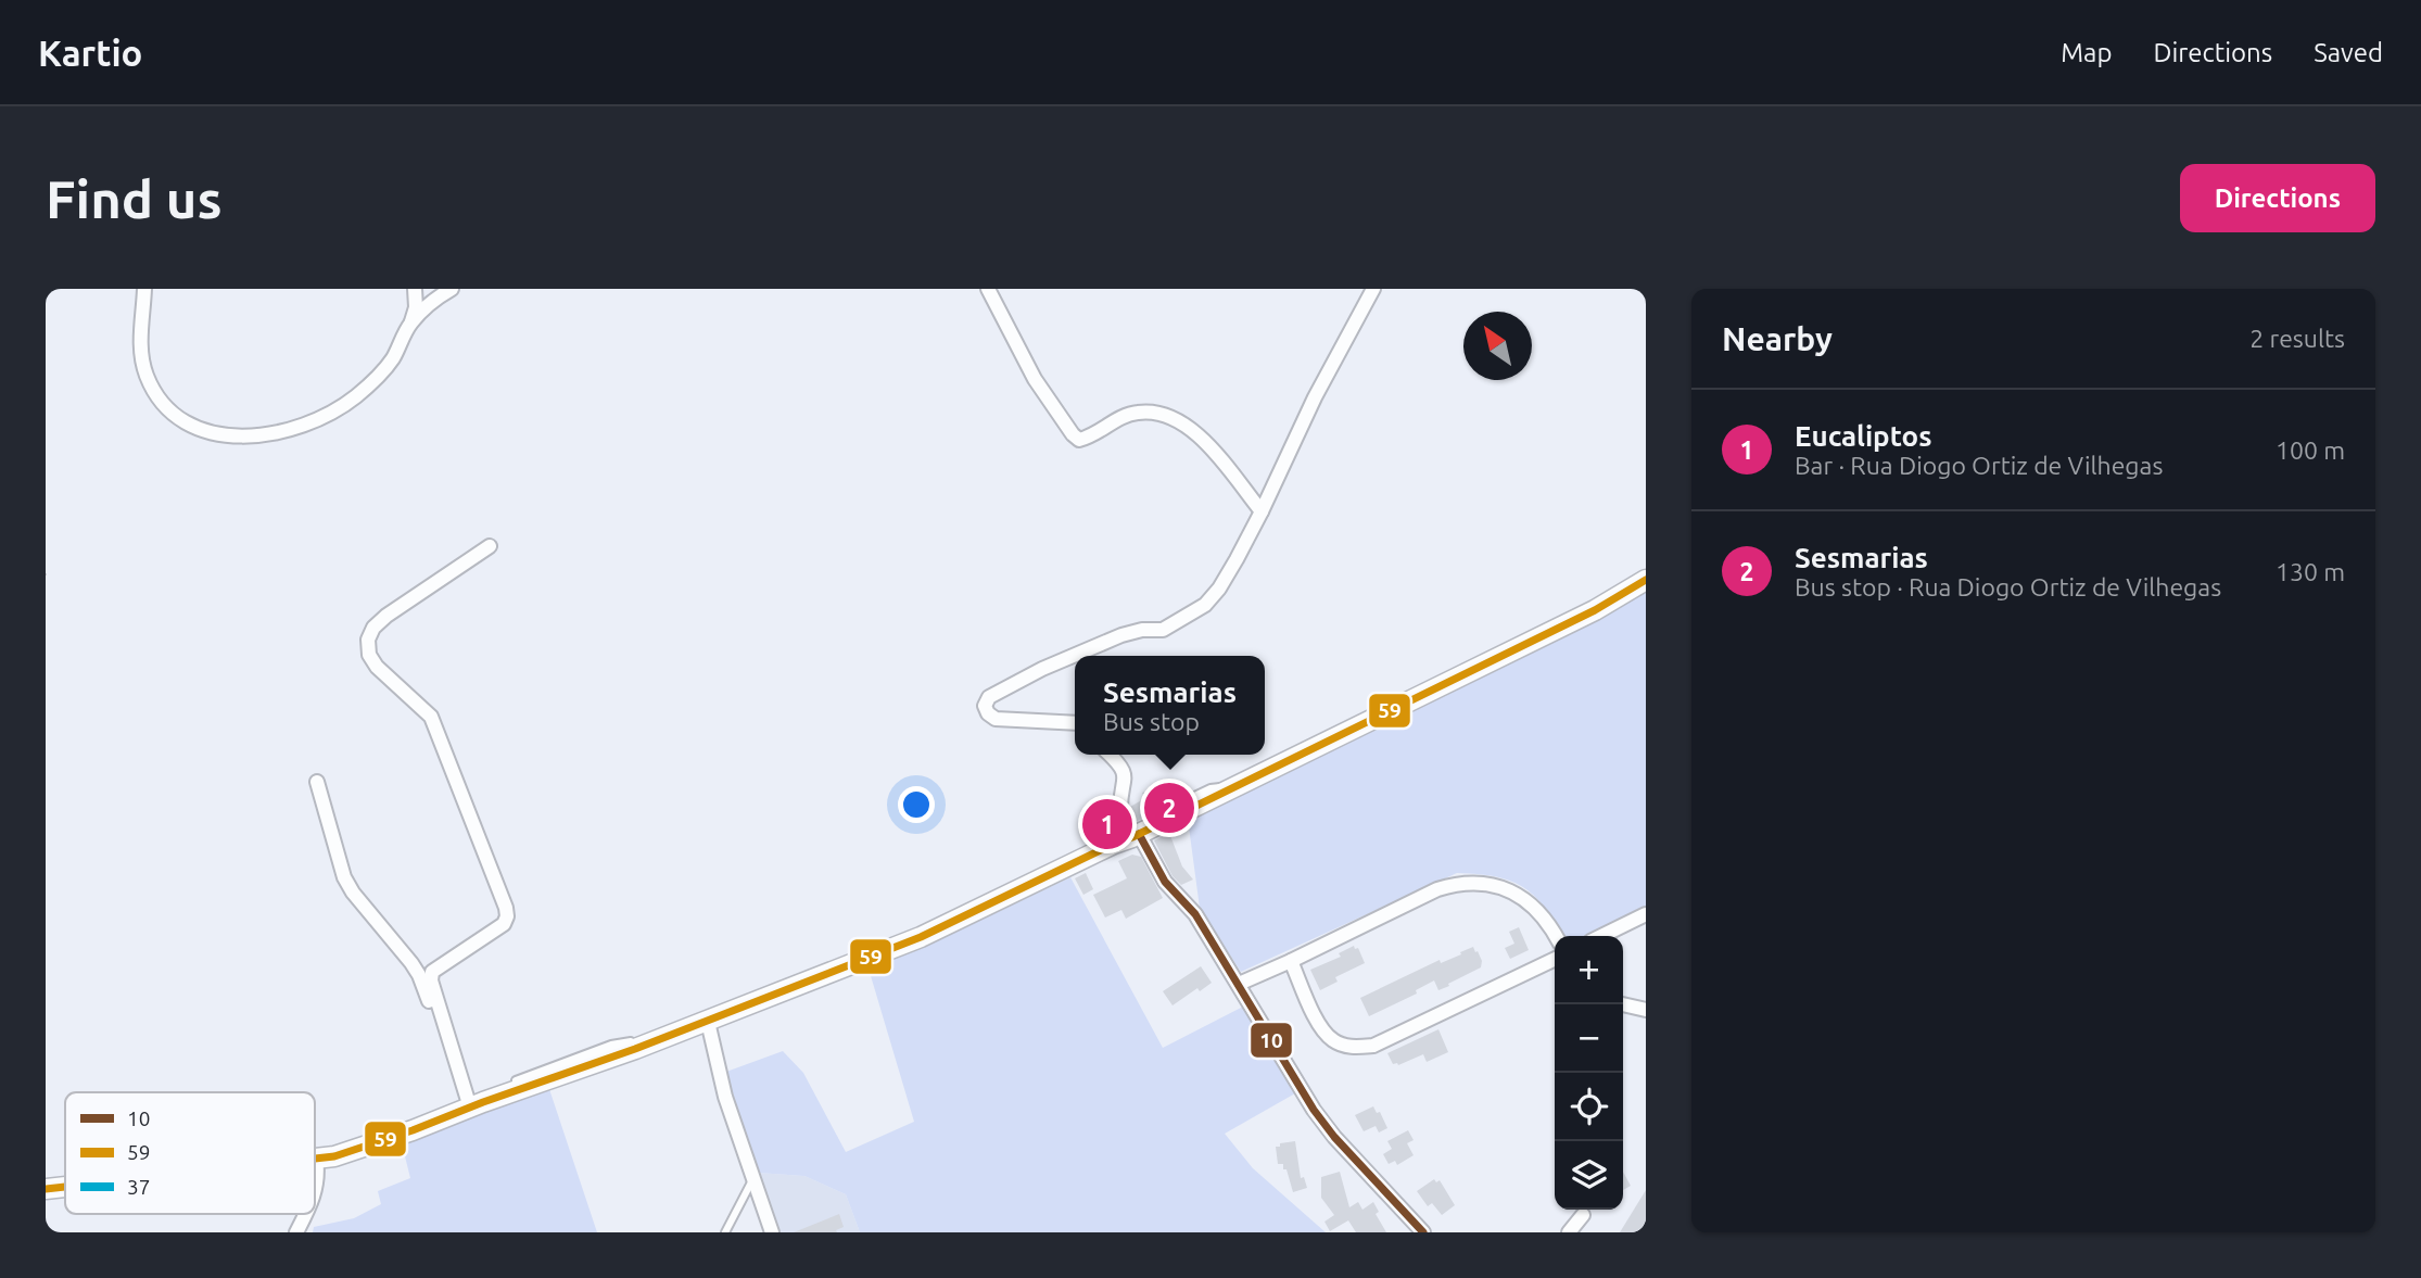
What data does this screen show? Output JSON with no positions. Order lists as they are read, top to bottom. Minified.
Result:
{"lines":["transit line 59","transit line 10"],"legend":["10","59","37"],"north":"top left","page":{"header":"Kartio","nav":["Map","Directions","Saved"],"buttons":"Directions","title":"Find us","heading":["Nearby","2 results"],"list":[{"mark":"1","name":"Eucaliptos","note":"Bar · Rua Diogo Ortiz de Vilhegas","value":"100 m"},{"mark":"2","name":"Sesmarias","note":"Bus stop · Rua Diogo Ortiz de Vilhegas","value":"130 m"}],"popup":["Sesmarias","Bus stop"],"pins":["2","1"],"map_buttons":["+","−"]}}
